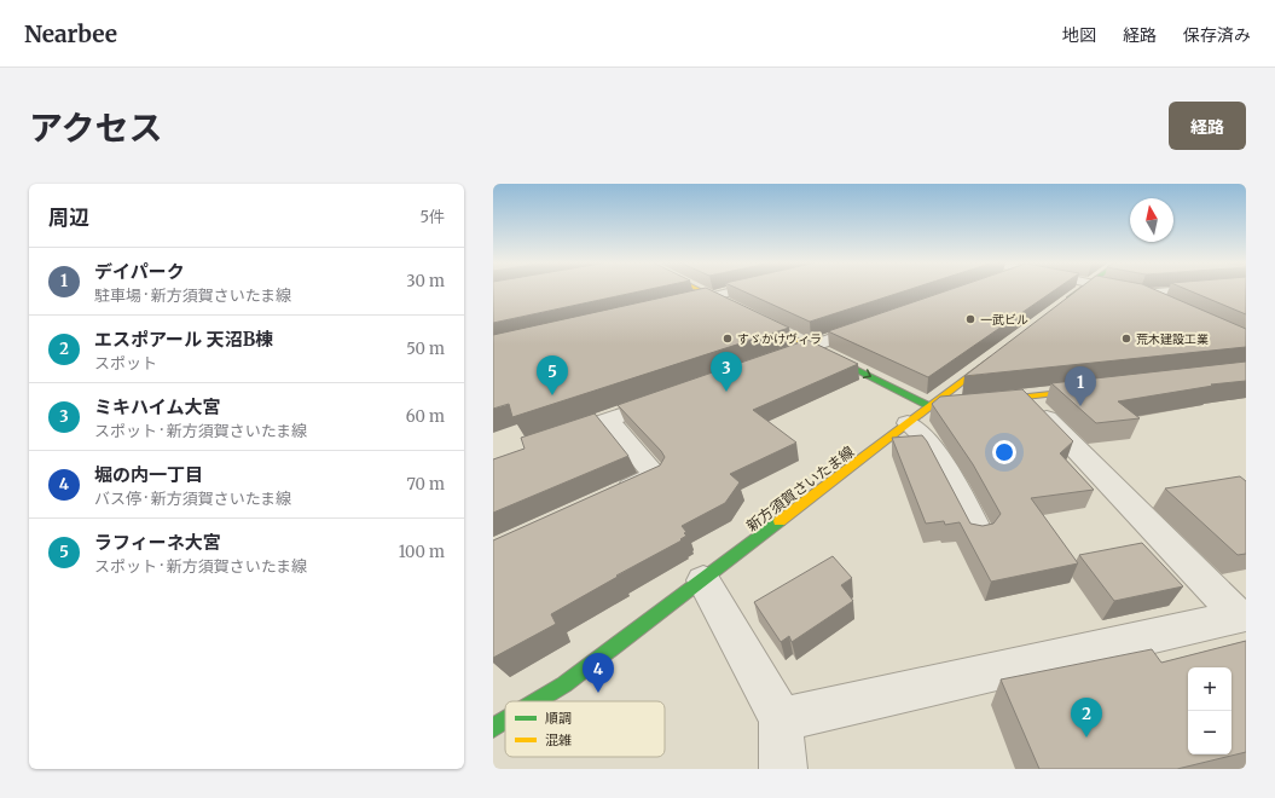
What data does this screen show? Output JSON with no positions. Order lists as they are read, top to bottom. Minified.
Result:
{"streets":{"main road":["新方須賀さいたま線"]},"places":["一武ビル","すゞかけヴィラ","荒木建設工業"],"legend":["順調","混雑"],"north":"top","page":{"header":"Nearbee","nav":["地図","経路","保存済み"],"title":"アクセス","buttons":"経路","heading":["周辺","5件"],"list":[{"mark":"1","name":"デイパーク","note":"駐車場 · 新方須賀さいたま線","value":"30 m"},{"mark":"2","name":"エスポアール 天沼B棟","note":"スポット","value":"50 m"},{"mark":"3","name":"ミキハイム大宮","note":"スポット · 新方須賀さいたま線","value":"60 m"},{"mark":"4","name":"堀の内一丁目","note":"バス停 · 新方須賀さいたま線","value":"70 m"},{"mark":"5","name":"ラフィーネ大宮","note":"スポット · 新方須賀さいたま線","value":"100 m"}],"pins":["3","5","1","4","2"],"map_buttons":["+","−"]}}
